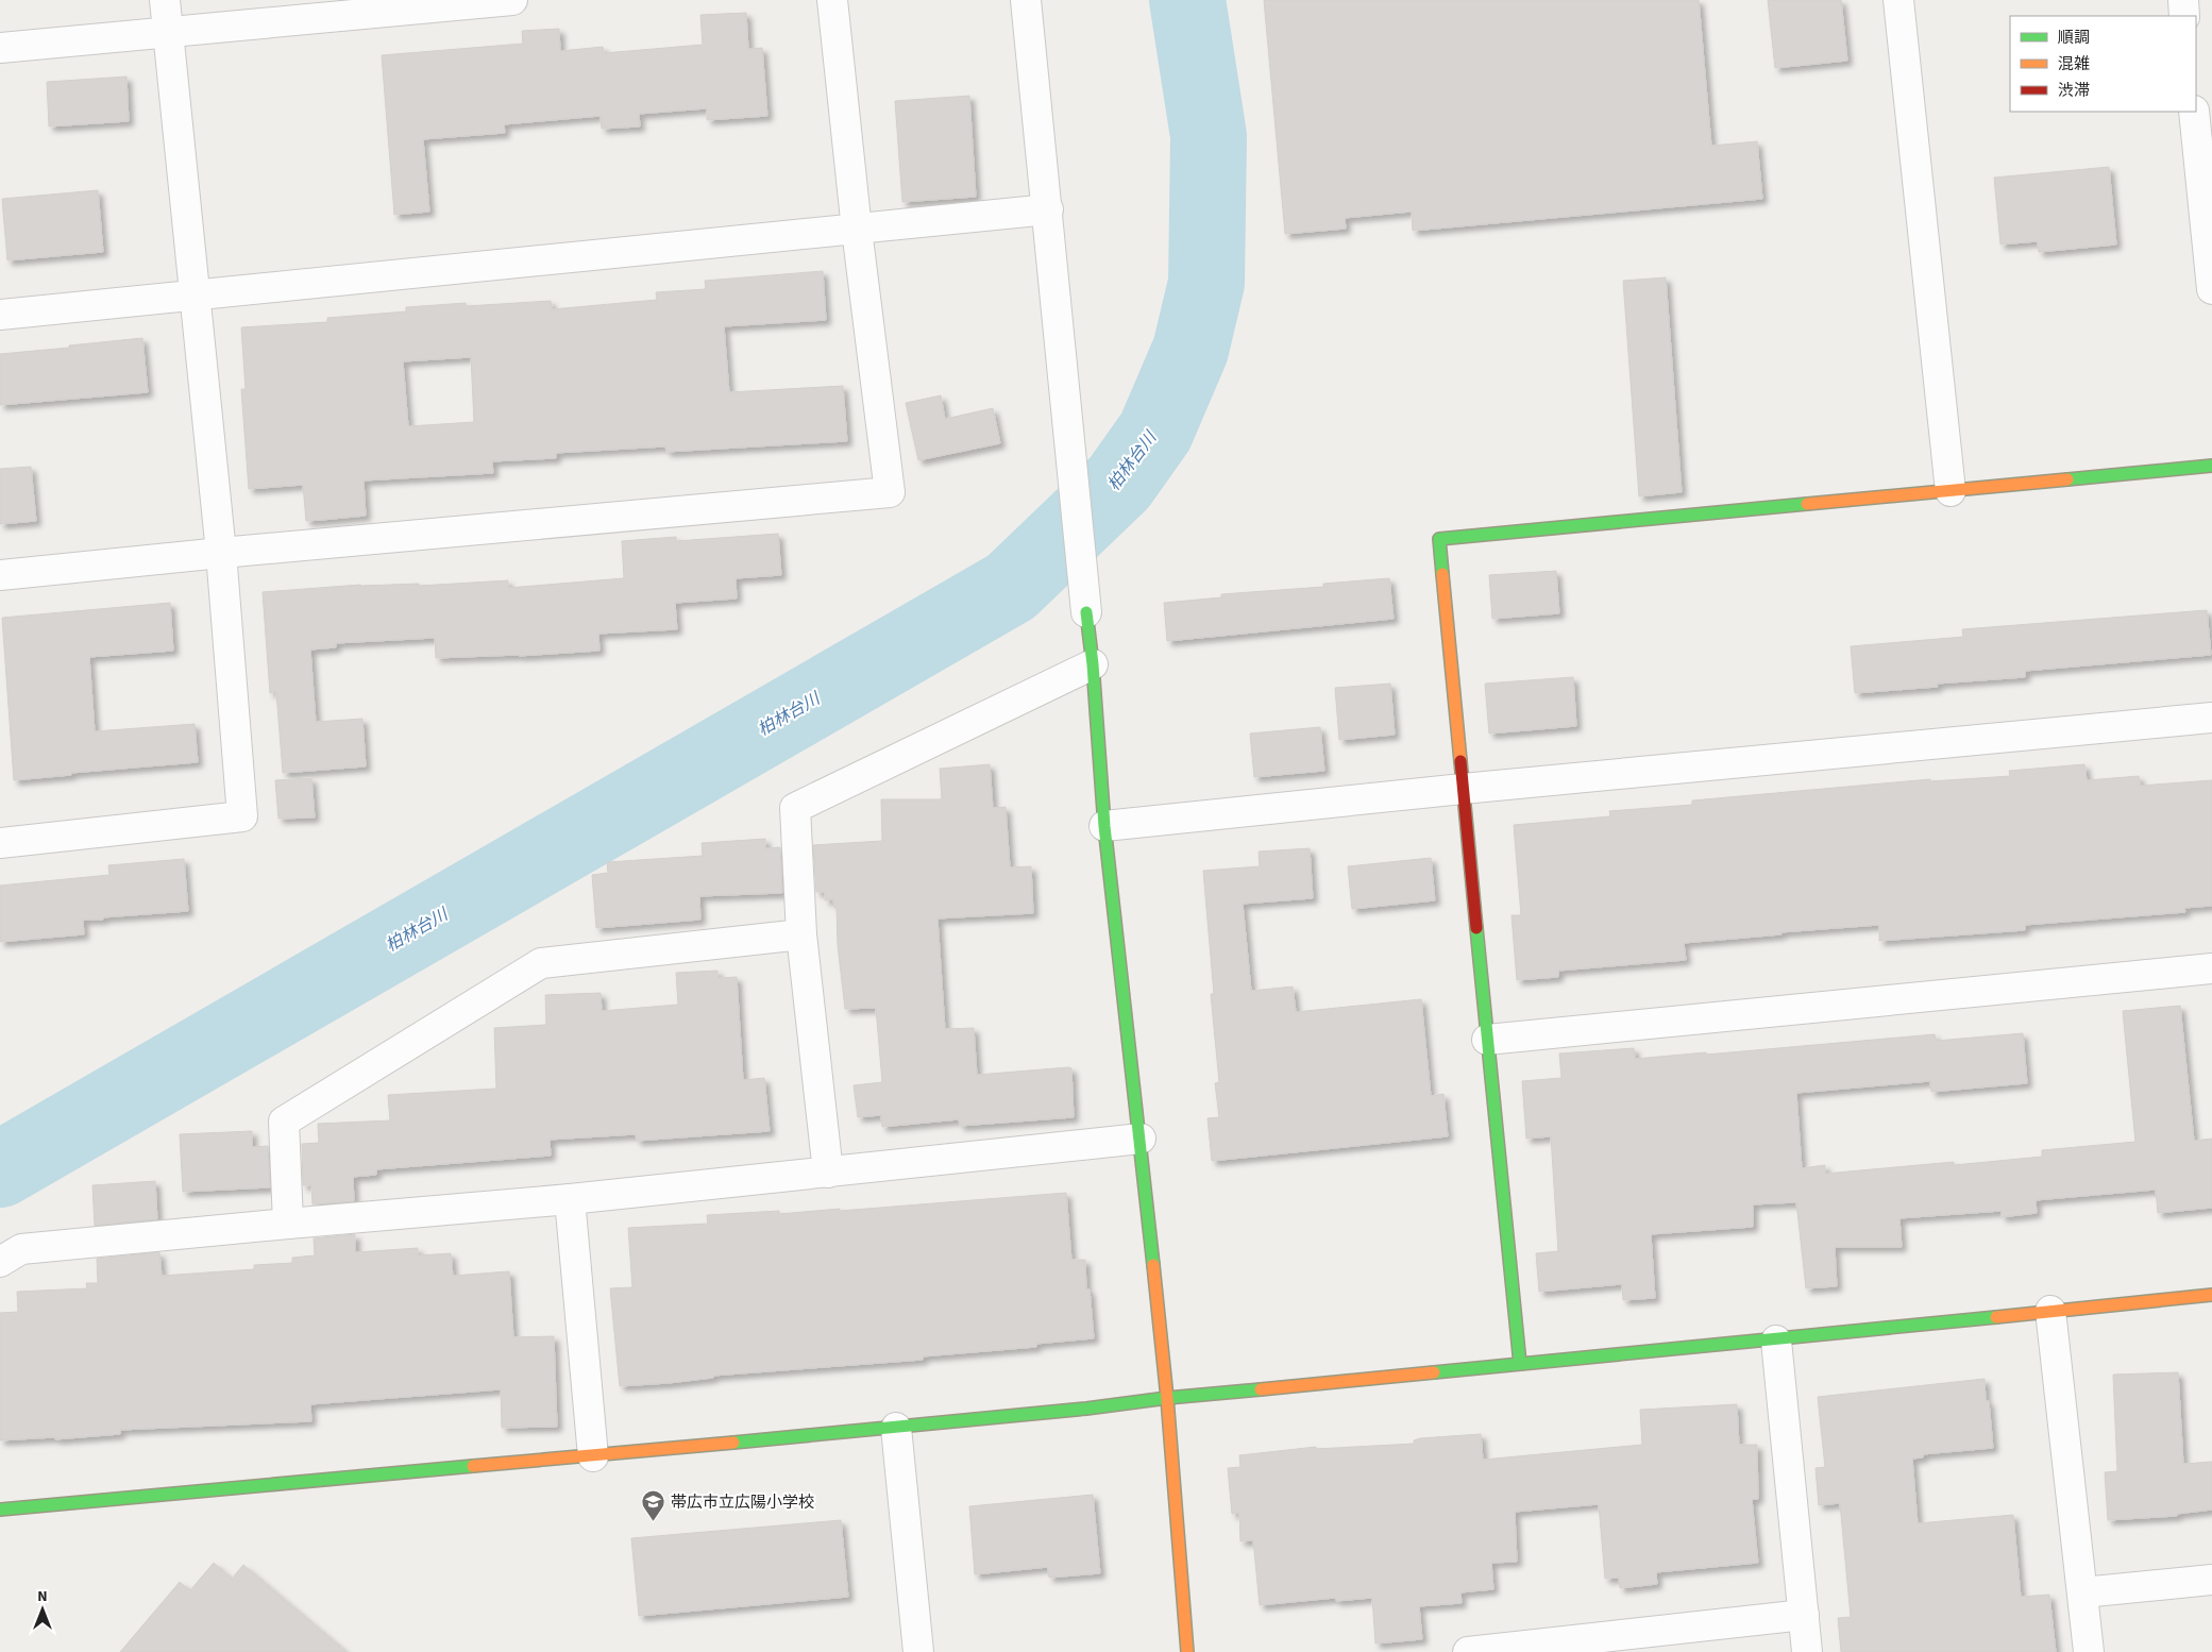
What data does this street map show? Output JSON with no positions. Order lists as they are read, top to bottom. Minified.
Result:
{"water":["柏林台川"],"places":{"school or university":["帯広市立広陽小学校"]},"legend":["順調","混雑","渋滞"],"north":"top"}
